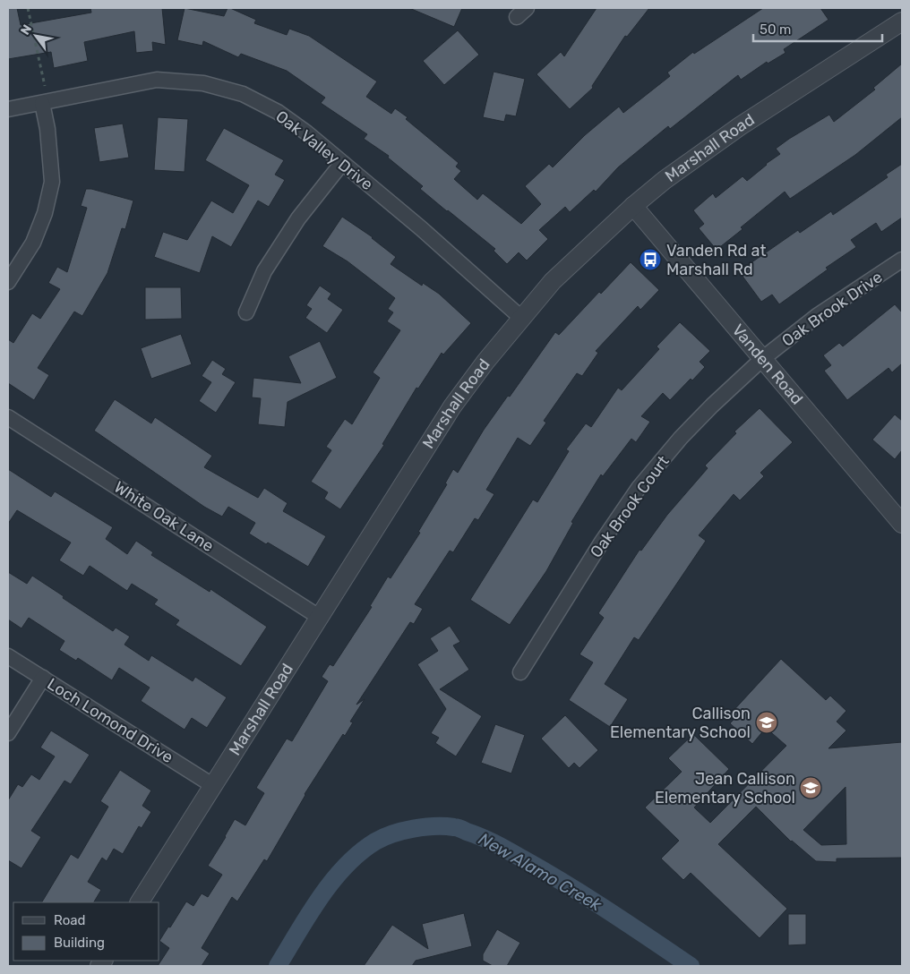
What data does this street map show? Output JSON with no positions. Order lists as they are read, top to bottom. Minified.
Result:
{"streets":{"street":["Marshall Road","Oak Valley Drive","Oak Brook Drive","Vanden Road","Oak Brook Court","White Oak Lane","Loch Lomond Drive"]},"crossings":[["Marshall Road","Oak Valley Drive"],["Marshall Road","Vanden Road"],["Marshall Road","White Oak Lane"],["Marshall Road","Loch Lomond Drive"],["Oak Brook Drive","Vanden Road"],["Oak Brook Drive","Oak Brook Court"],["Vanden Road","Oak Brook Court"]],"water":["New Alamo Creek"],"places":{"bus stop":["Vanden Rd at Marshall Rd"],"school or university":["Callison Elementary School","Jean Callison Elementary School"]},"legend":["Road","Building"],"scale_bar":"50 m","north":"top left"}
